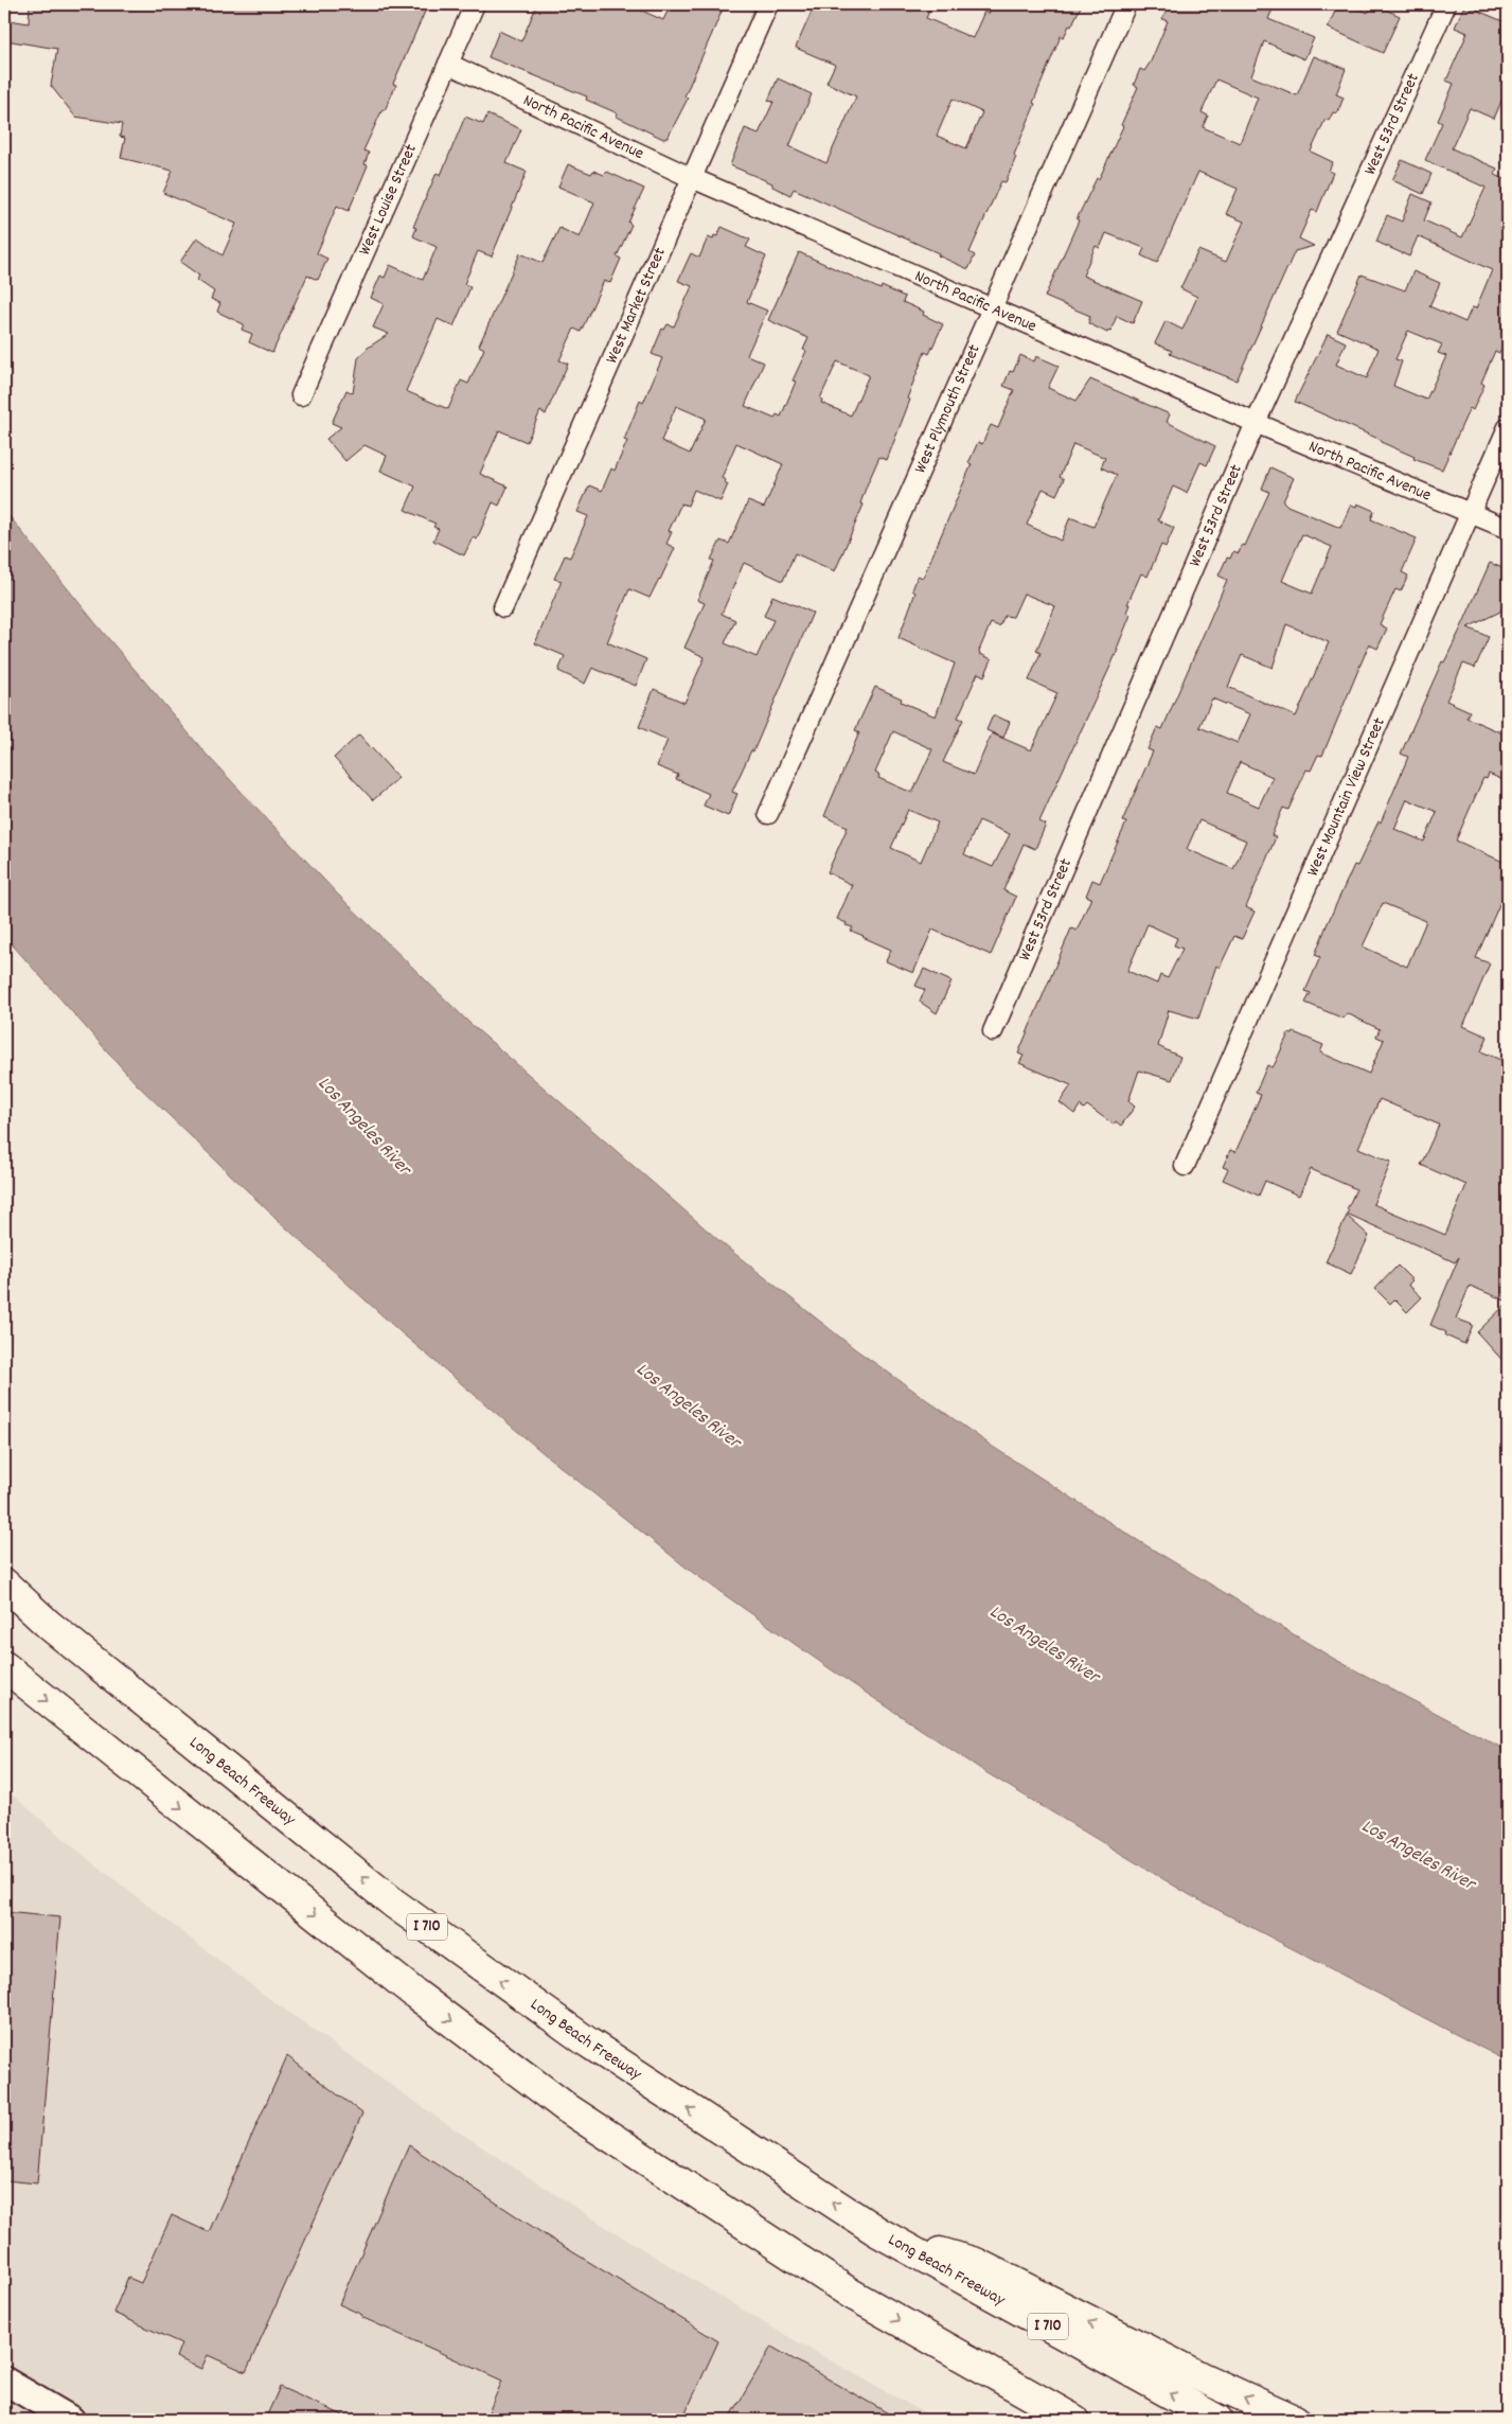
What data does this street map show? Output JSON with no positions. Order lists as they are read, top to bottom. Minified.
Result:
{"streets":{"highway":["Long Beach Freeway","I 710"],"street":["West 53rd Street","North Pacific Avenue","West Louise Street","West Market Street","West Plymouth Street","West Mountain View Street"]},"crossings":[["West 53rd Street","North Pacific Avenue"],["North Pacific Avenue","West Louise Street"],["North Pacific Avenue","West Market Street"],["North Pacific Avenue","West Plymouth Street"],["North Pacific Avenue","West Mountain View Street"]],"water":["Los Angeles River"]}
